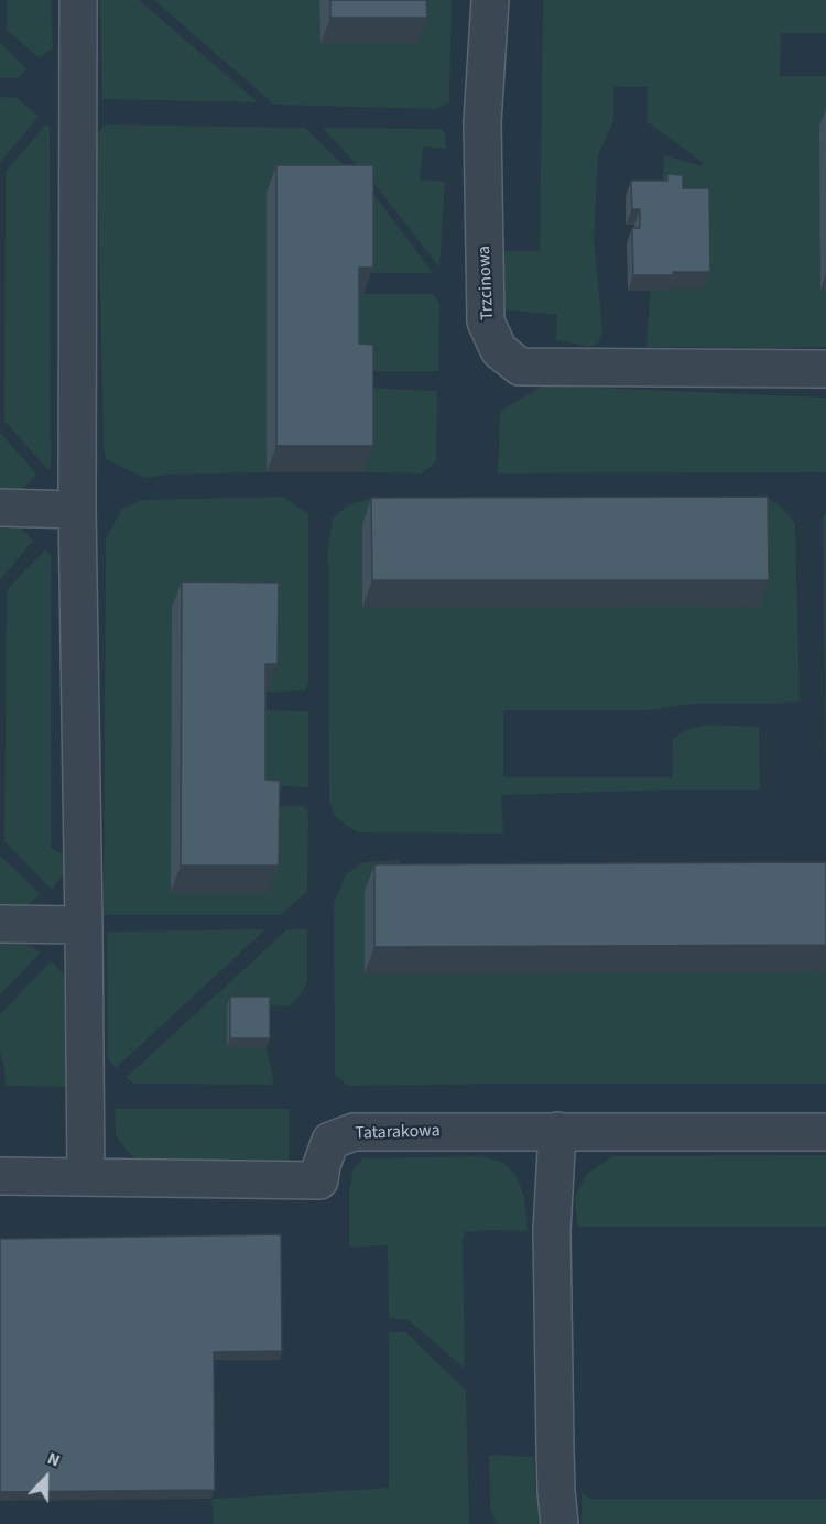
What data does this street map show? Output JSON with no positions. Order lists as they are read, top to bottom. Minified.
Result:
{"streets":{"street":["Trzcinowa","Tatarakowa"]},"north":"top"}
